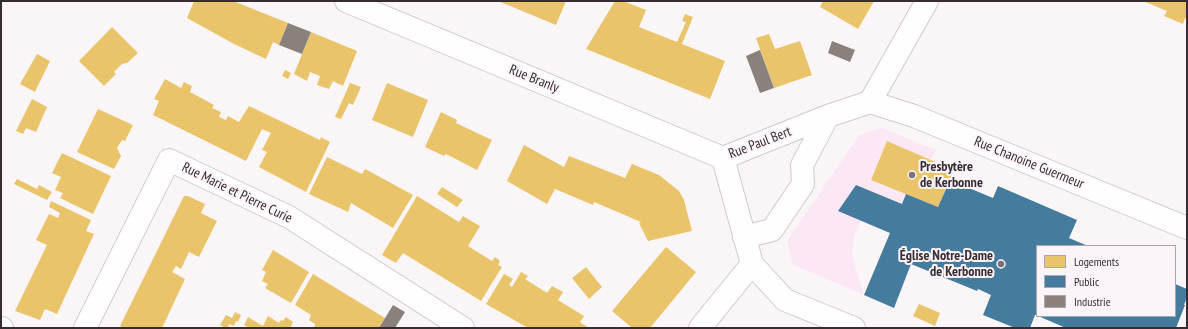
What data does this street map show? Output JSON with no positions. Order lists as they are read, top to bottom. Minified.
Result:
{"streets":{"street":["Rue Branly","Rue Paul Bert","Rue Chanoine Guermeur","Rue Marie et Pierre Curie"]},"crossings":[["Rue Branly","Rue Paul Bert"],["Rue Paul Bert","Rue Chanoine Guermeur"]],"places":["Presbytère de Kerbonne","Église Notre-Dame de Kerbonne"],"legend":["Logements","Public","Industrie"]}
